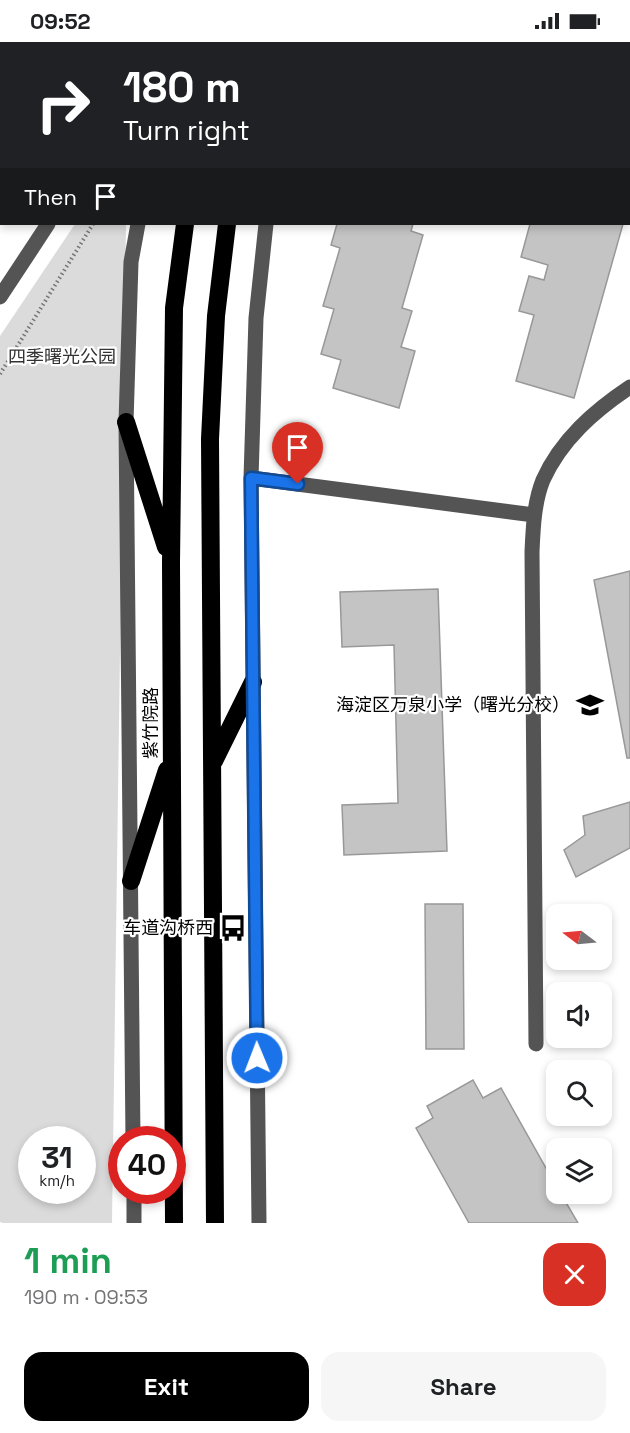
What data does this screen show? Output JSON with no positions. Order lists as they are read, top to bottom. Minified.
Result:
{"streets":{"highway":["紫竹院路"]},"parks":["四季曙光公园"],"places":{"school or university":["海淀区万泉小学（曙光分校）"],"bus stop":["车道沟桥西"]},"north":"left","page":{"status":"09:52","turn":["180 m","Turn right"],"then":"Then","speed":"31 km/h","limit":"40","heading":["1 min","190 m · 09:53"],"buttons":["Exit","Share"]}}
